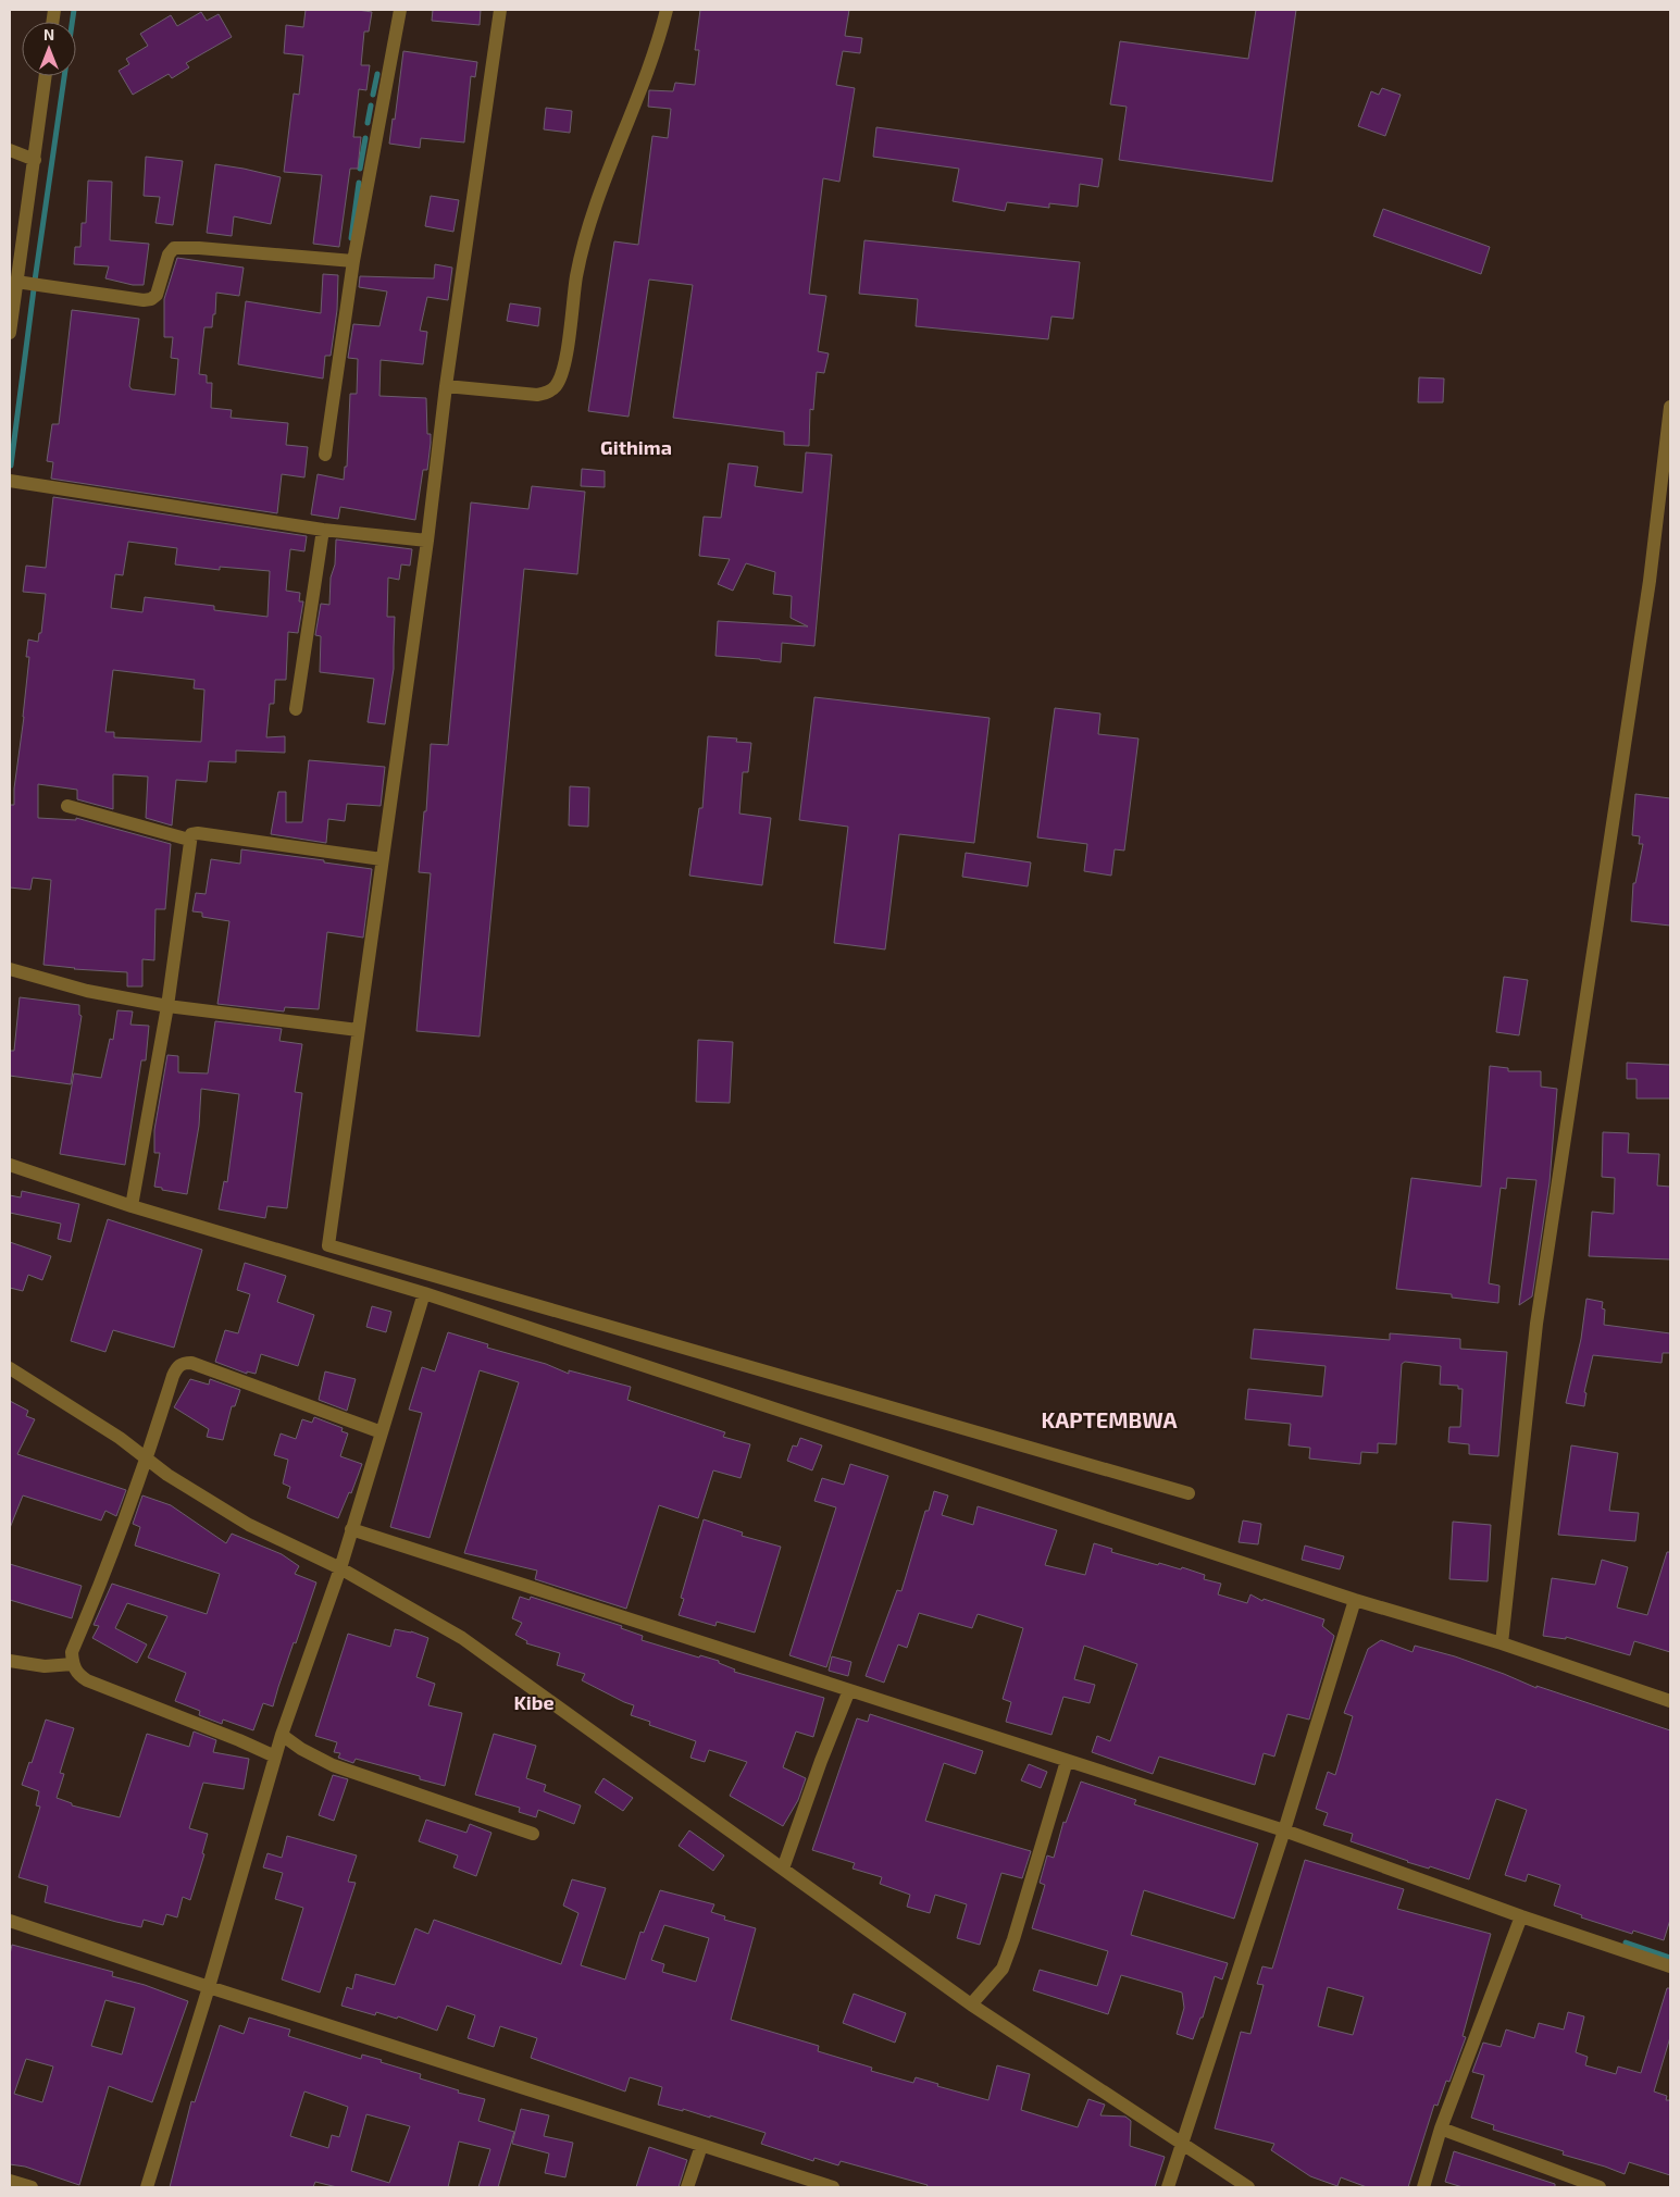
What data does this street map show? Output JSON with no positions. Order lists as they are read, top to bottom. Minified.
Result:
{"districts":["Githima","KAPTEMBWA","Kibe"],"north":"top"}
